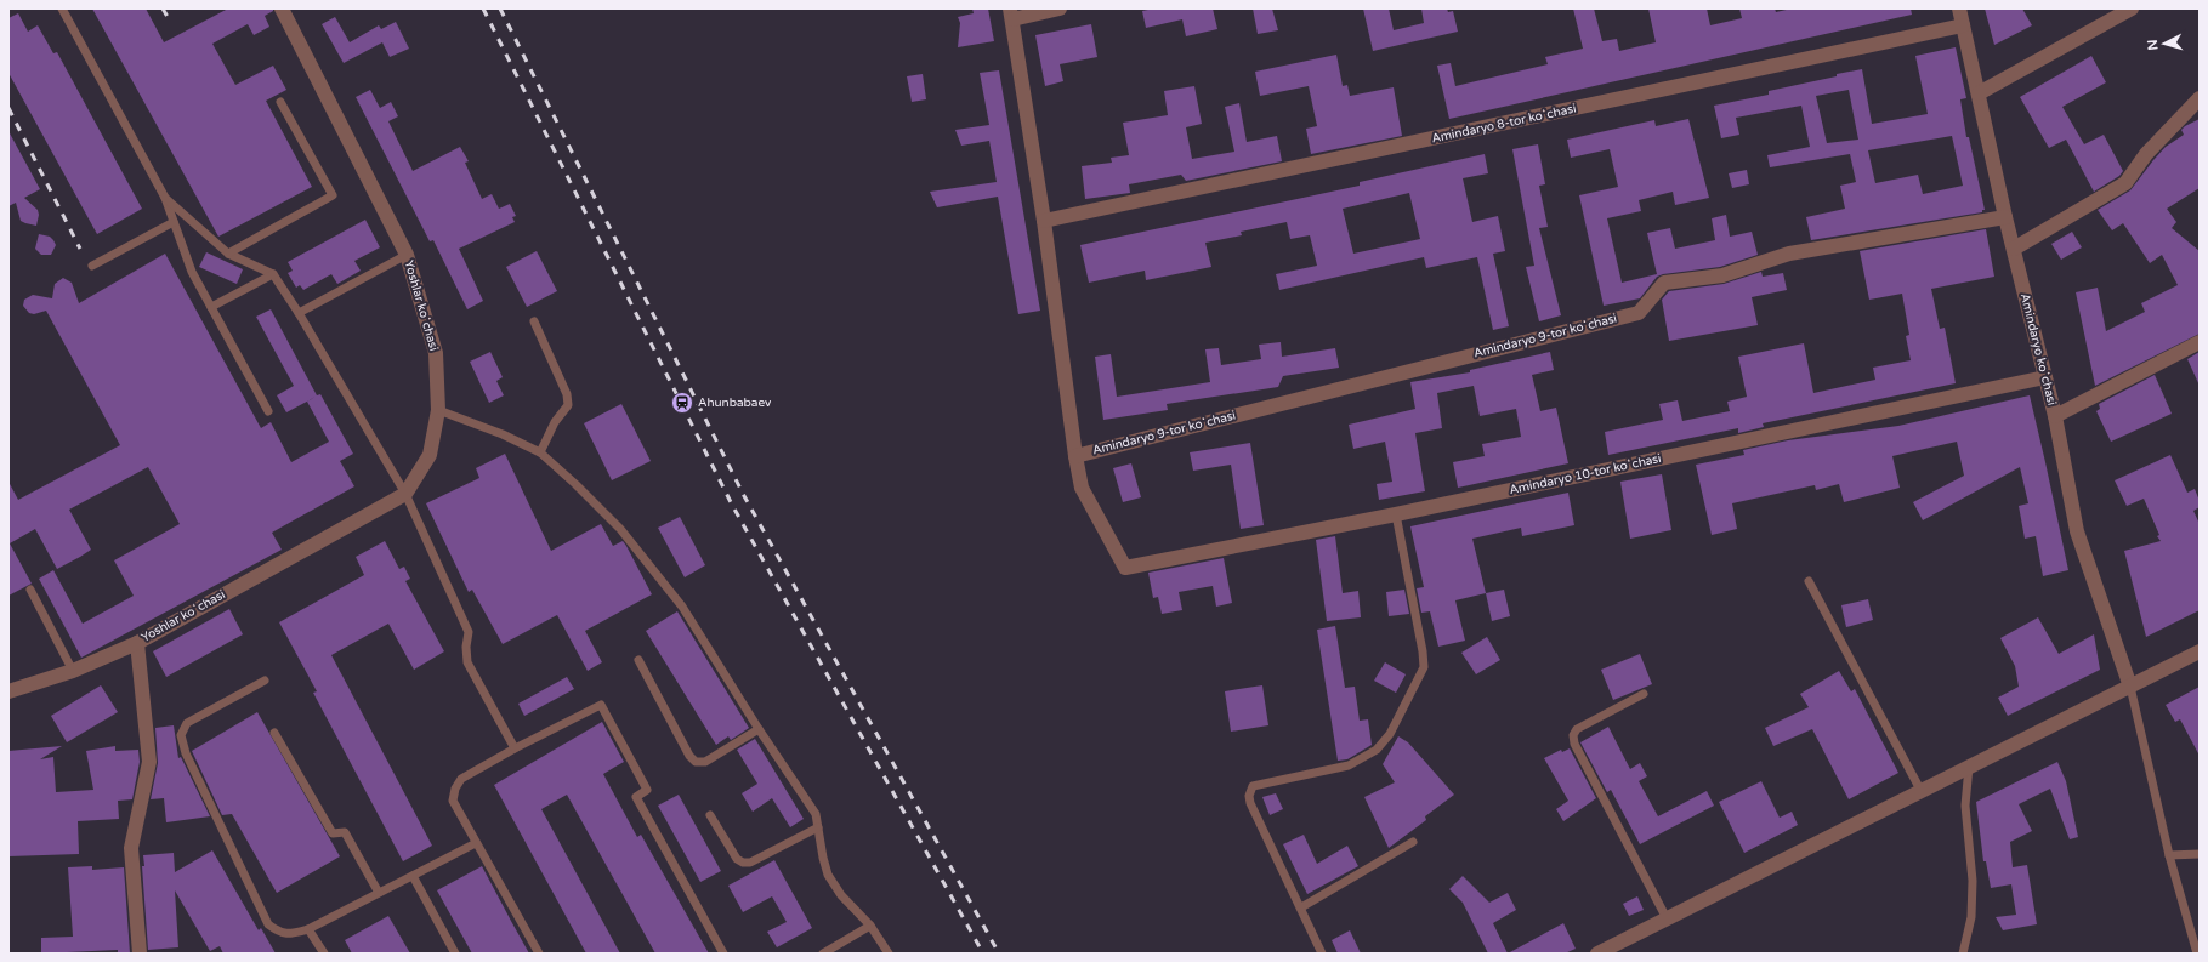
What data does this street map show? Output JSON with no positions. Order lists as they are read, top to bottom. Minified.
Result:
{"streets":{"street":["Amindaryo 8-tor koʻchasi","Yoshlar koʻchasi","Amindaryo 9-tor koʻchasi","Amindaryo koʻchasi","Amindaryo 10-tor koʻchasi"]},"crossings":[["Amindaryo 8-tor koʻchasi","Amindaryo koʻchasi"],["Amindaryo 9-tor koʻchasi","Amindaryo koʻchasi"],["Amindaryo 9-tor koʻchasi","Amindaryo 10-tor koʻchasi"],["Amindaryo koʻchasi","Amindaryo 10-tor koʻchasi"]],"places":{"station":["Ahunbabaev"]},"north":"left"}
